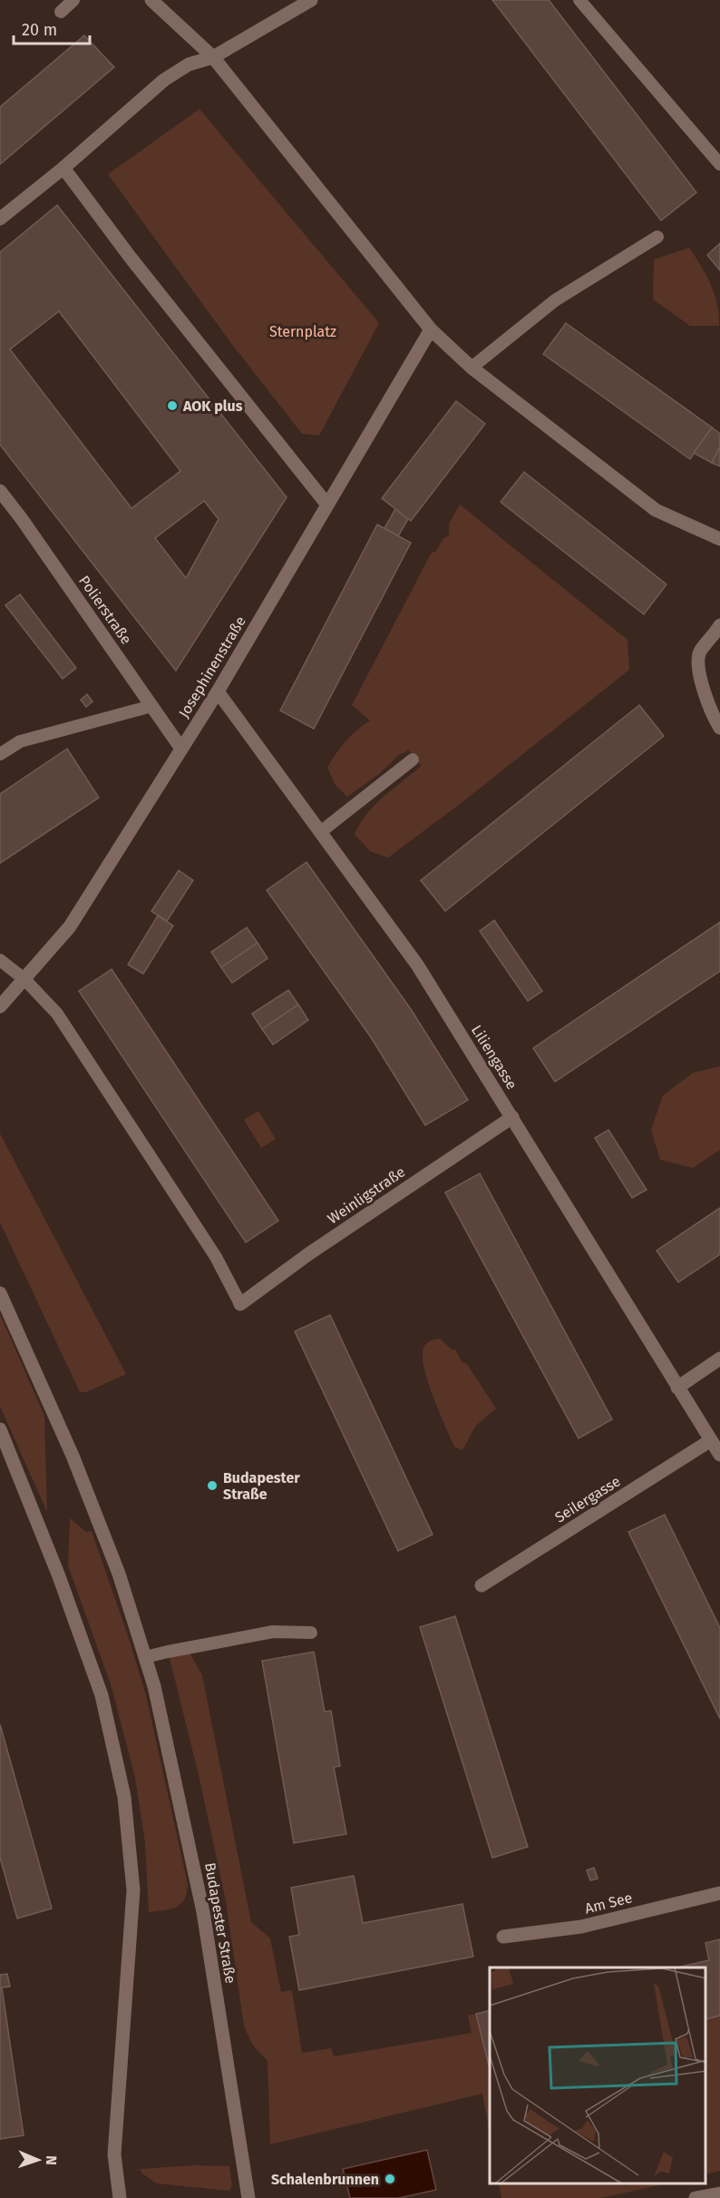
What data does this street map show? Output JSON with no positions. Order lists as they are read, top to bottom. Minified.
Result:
{"streets":{"street":["Polierstraße","Josephinenstraße","Liliengasse","Weinligstraße","Seilergasse","Am See","Budapester Straße"]},"crossings":[["Polierstraße","Josephinenstraße"],["Josephinenstraße","Liliengasse"],["Liliengasse","Weinligstraße"],["Liliengasse","Seilergasse"]],"parks":["Sternplatz"],"places":["AOK plus","Budapester Straße","Schalenbrunnen"],"scale_bar":"20 m","north":"right"}
